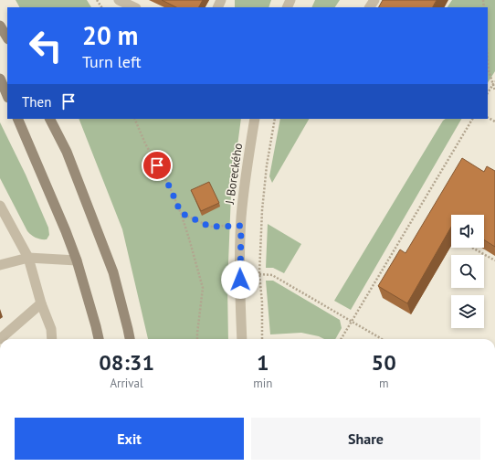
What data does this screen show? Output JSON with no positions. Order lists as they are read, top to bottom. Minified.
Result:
{"streets":{"street":["J. Boreckého"]},"page":{"turn":["20 m","Turn left"],"then":"Then","eta":["08:31","Arrival","1","min","50","m"],"buttons":["Exit","Share"]}}
